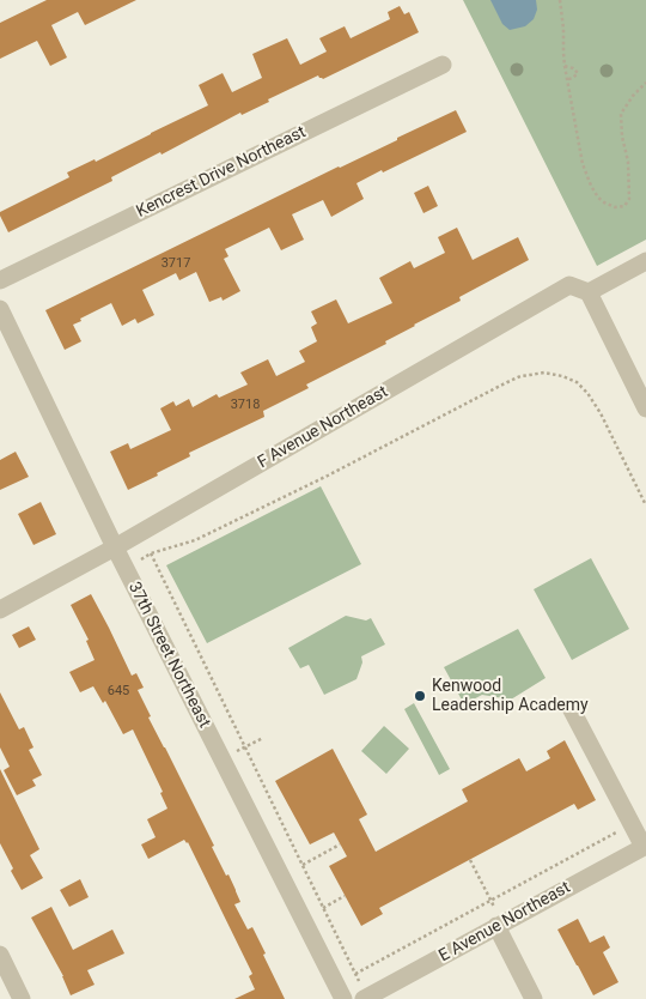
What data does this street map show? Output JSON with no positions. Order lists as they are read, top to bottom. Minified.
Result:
{"streets":{"street":["Kencrest Drive Northeast","F Avenue Northeast","37th Street Northeast","E Avenue Northeast"]},"crossings":[["F Avenue Northeast","37th Street Northeast"]],"places":["Kenwood Leadership Academy"],"house_numbers":["3717","3718","645"]}
